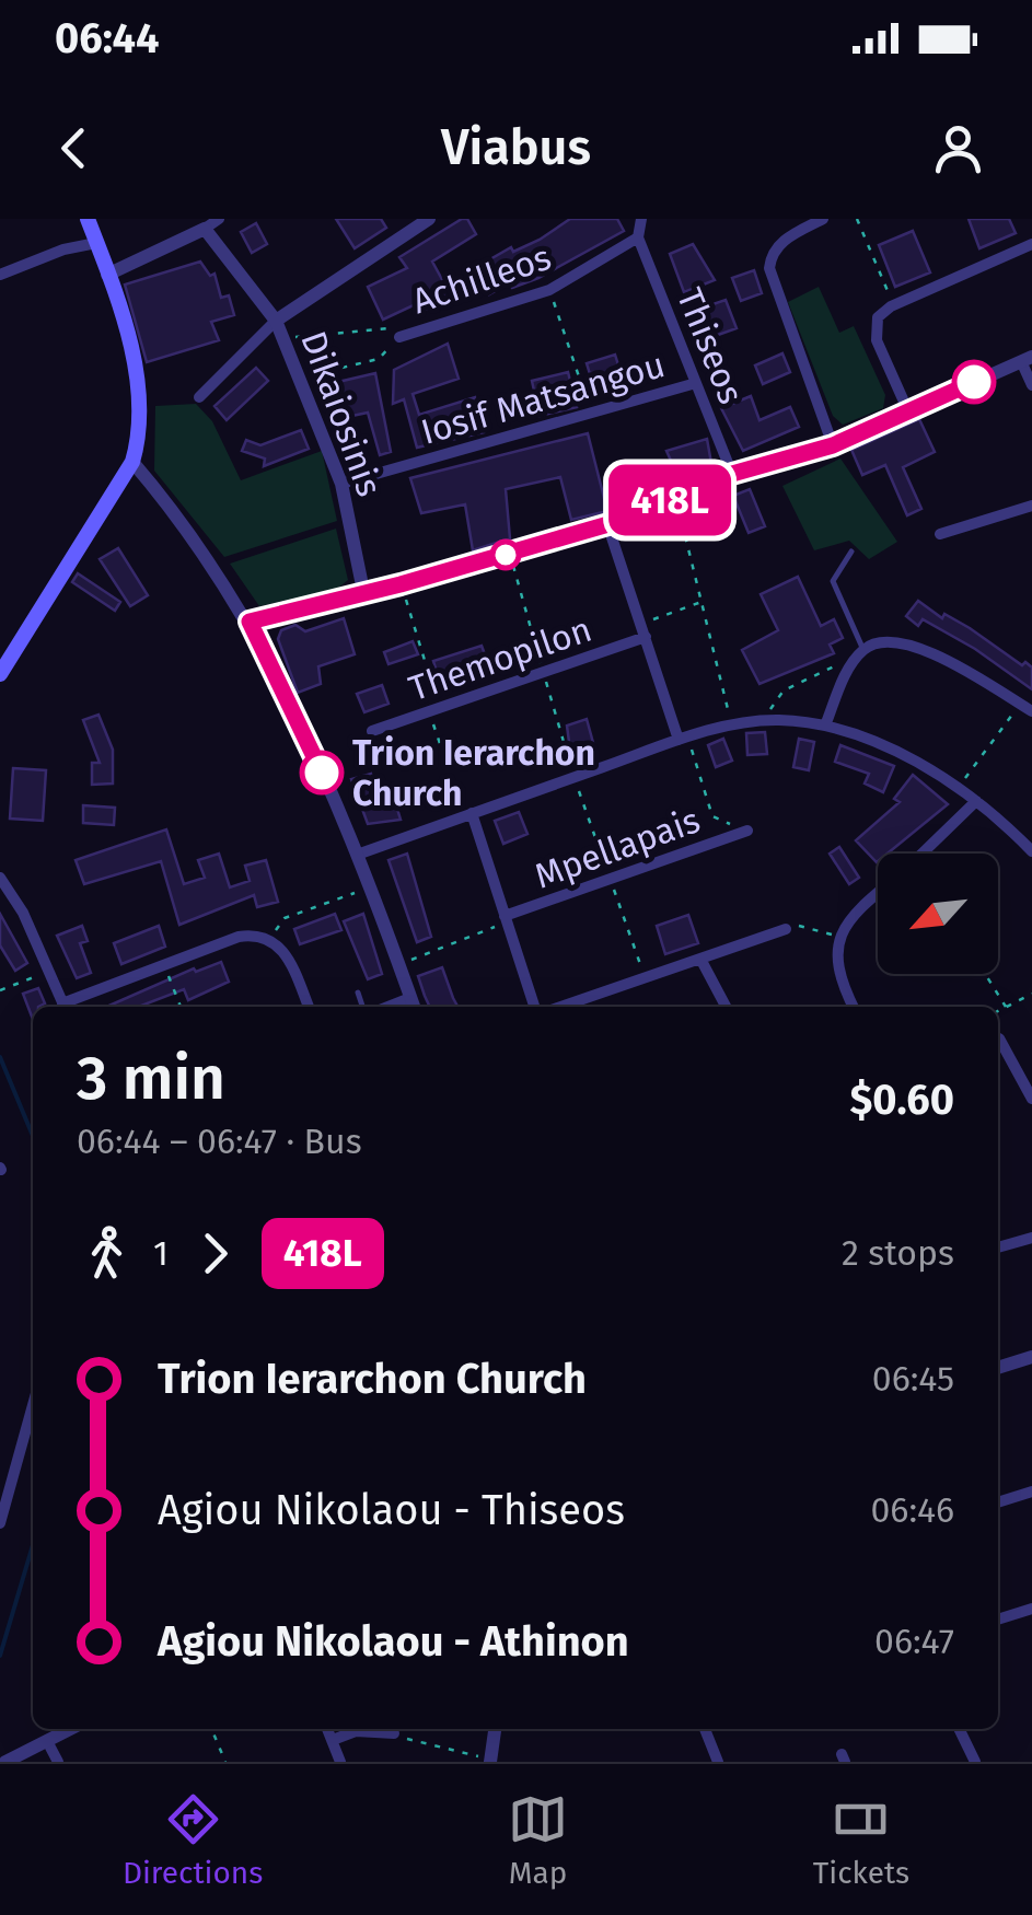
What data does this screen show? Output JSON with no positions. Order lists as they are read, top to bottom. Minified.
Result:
{"streets":{"street":["Achilleos","Thiseos","Iosif Matsangou","Dikaiosinis","Themopilon","Mpellapais"]},"crossings":[["Achilleos","Thiseos"],["Thiseos","Iosif Matsangou"],["Iosif Matsangou","Dikaiosinis"]],"places":["Trion Ierarchon Church"],"lines":["bus line 418L"],"north":"bottom left","page":{"status":"06:44","header":"Viabus","on_map":"418L","heading":["3 min","06:44 – 06:47 · Bus","$0.60"],"legs":["1","418L","2 stops"],"list":[{"name":"Trion Ierarchon Church","value":"06:45"},{"name":"Agiou Nikolaou - Thiseos","value":"06:46"},{"name":"Agiou Nikolaou - Athinon","value":"06:47"}],"tabs":["Directions","Map","Tickets"]}}
